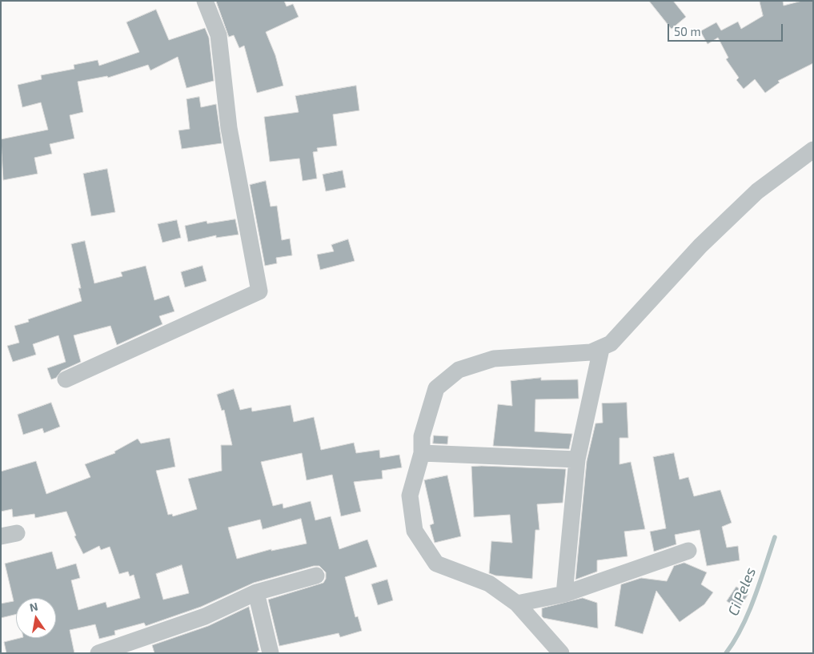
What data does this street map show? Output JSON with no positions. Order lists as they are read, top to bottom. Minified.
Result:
{"water":["Ci Peles"],"scale_bar":"50 m","north":"top"}
